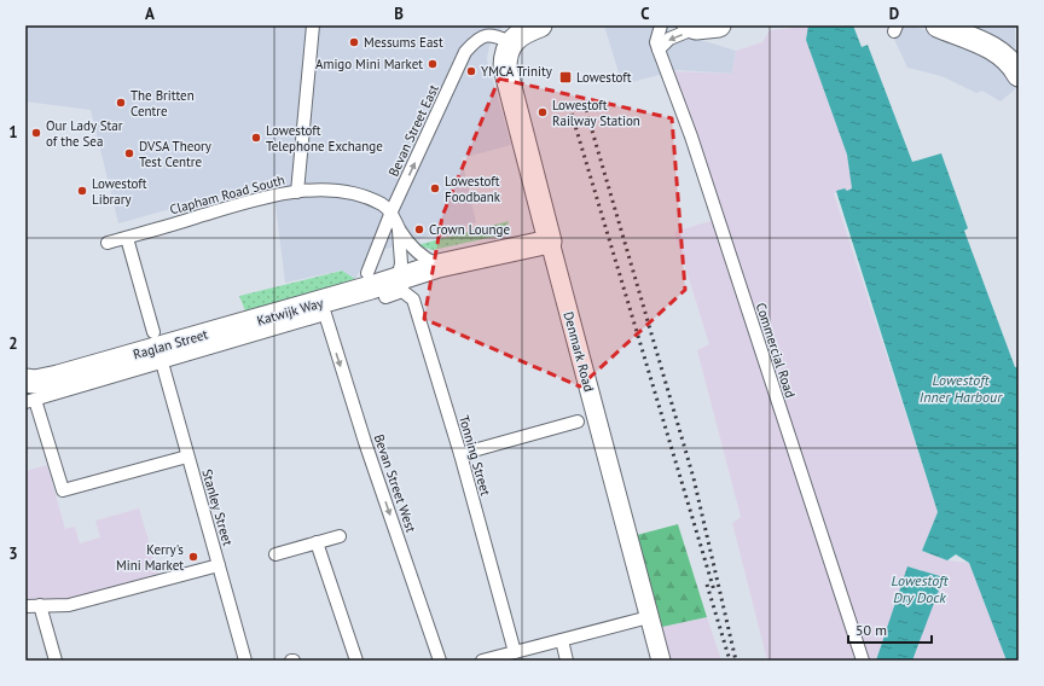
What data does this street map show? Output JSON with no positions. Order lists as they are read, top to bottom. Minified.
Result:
{"streets":{"highway":["Katwijk Way","Denmark Road"],"street":["Bevan Street East","Clapham Road South","Raglan Street","Commercial Road","Tonning Street","Bevan Street West","Stanley Street"]},"crossings":[["Bevan Street East","Clapham Road South"],["Bevan Street East","Denmark Road"],["Katwijk Way","Raglan Street"],["Katwijk Way","Denmark Road"],["Katwijk Way","Tonning Street"],["Raglan Street","Bevan Street West"],["Raglan Street","Stanley Street"]],"one_way":["Bevan Street East"],"water":["Lowestoft Inner Harbour","Lowestoft Dry Dock"],"places":{"other":["Messums East","Amigo Mini Market","YMCA Trinity","The Britten Centre","Lowestoft Railway Station","Our Lady Star of the Sea","Lowestoft Telephone Exchange","DVSA Theory Test Centre","Lowestoft Foodbank","Lowestoft Library","Crown Lounge","Kerry's Mini Market"],"transit":["Lowestoft"]},"scale_bar":"50 m","grid":{"columns":["A","B","C","D"],"rows":["1","2","3"]}}
